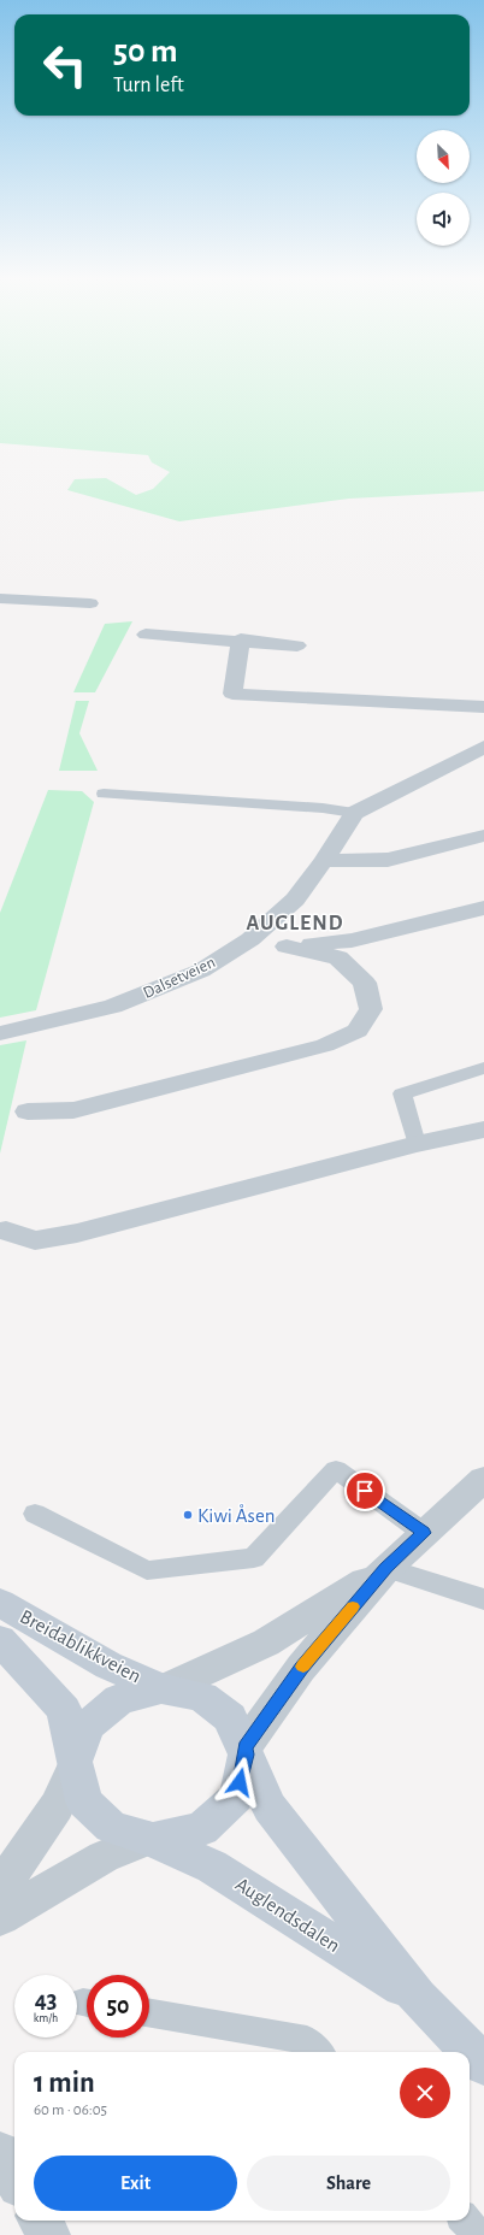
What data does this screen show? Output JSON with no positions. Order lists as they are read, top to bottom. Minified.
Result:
{"streets":{"main road":["Breidablikkveien","Auglendsdalen"],"street":["Dalsetveien"]},"crossings":[["Breidablikkveien","Auglendsdalen"]],"districts":["AUGLEND"],"places":["Kiwi Åsen"],"north":"bottom right","page":{"turn":["50 m","Turn left"],"speed":"43 km/h","limit":"50","heading":["1 min","60 m · 06:05"],"buttons":["Exit","Share"]}}
